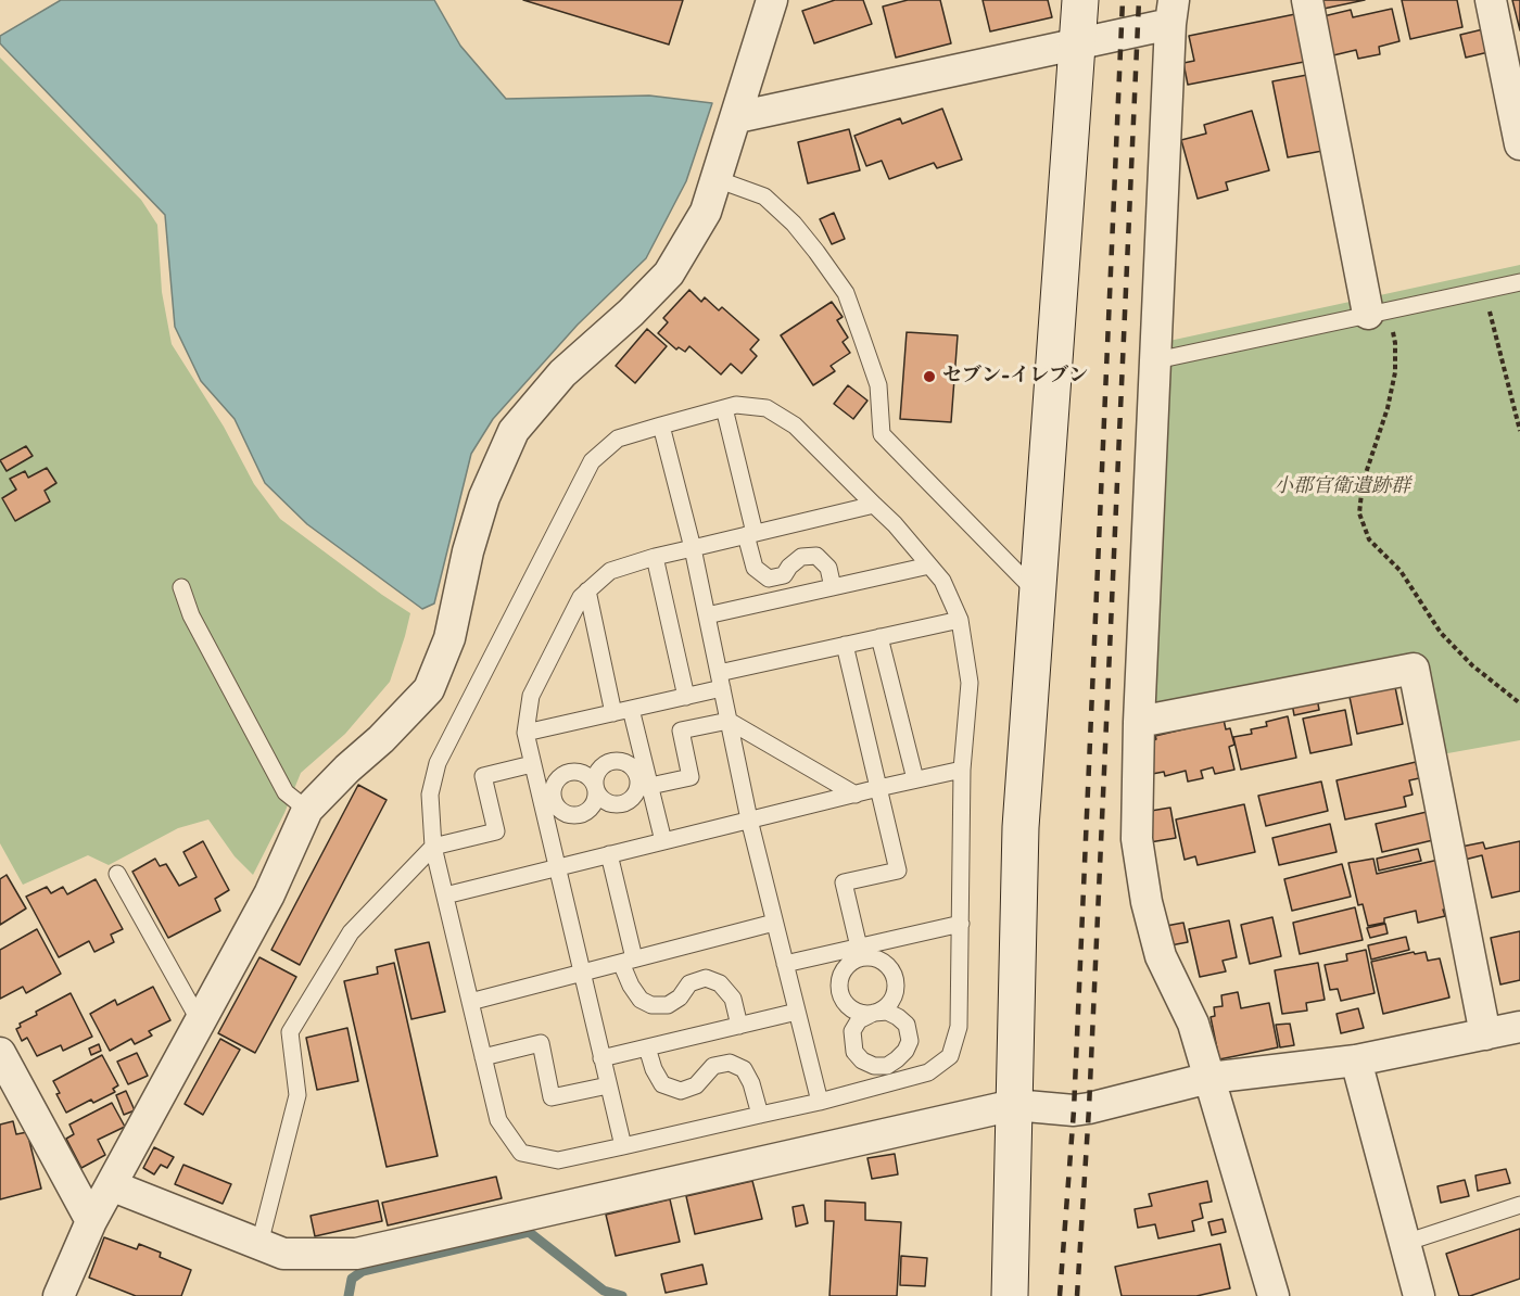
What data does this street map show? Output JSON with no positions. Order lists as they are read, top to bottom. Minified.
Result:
{"parks":["小郡官衛遺跡群"],"places":["セブン-イレブン"]}
